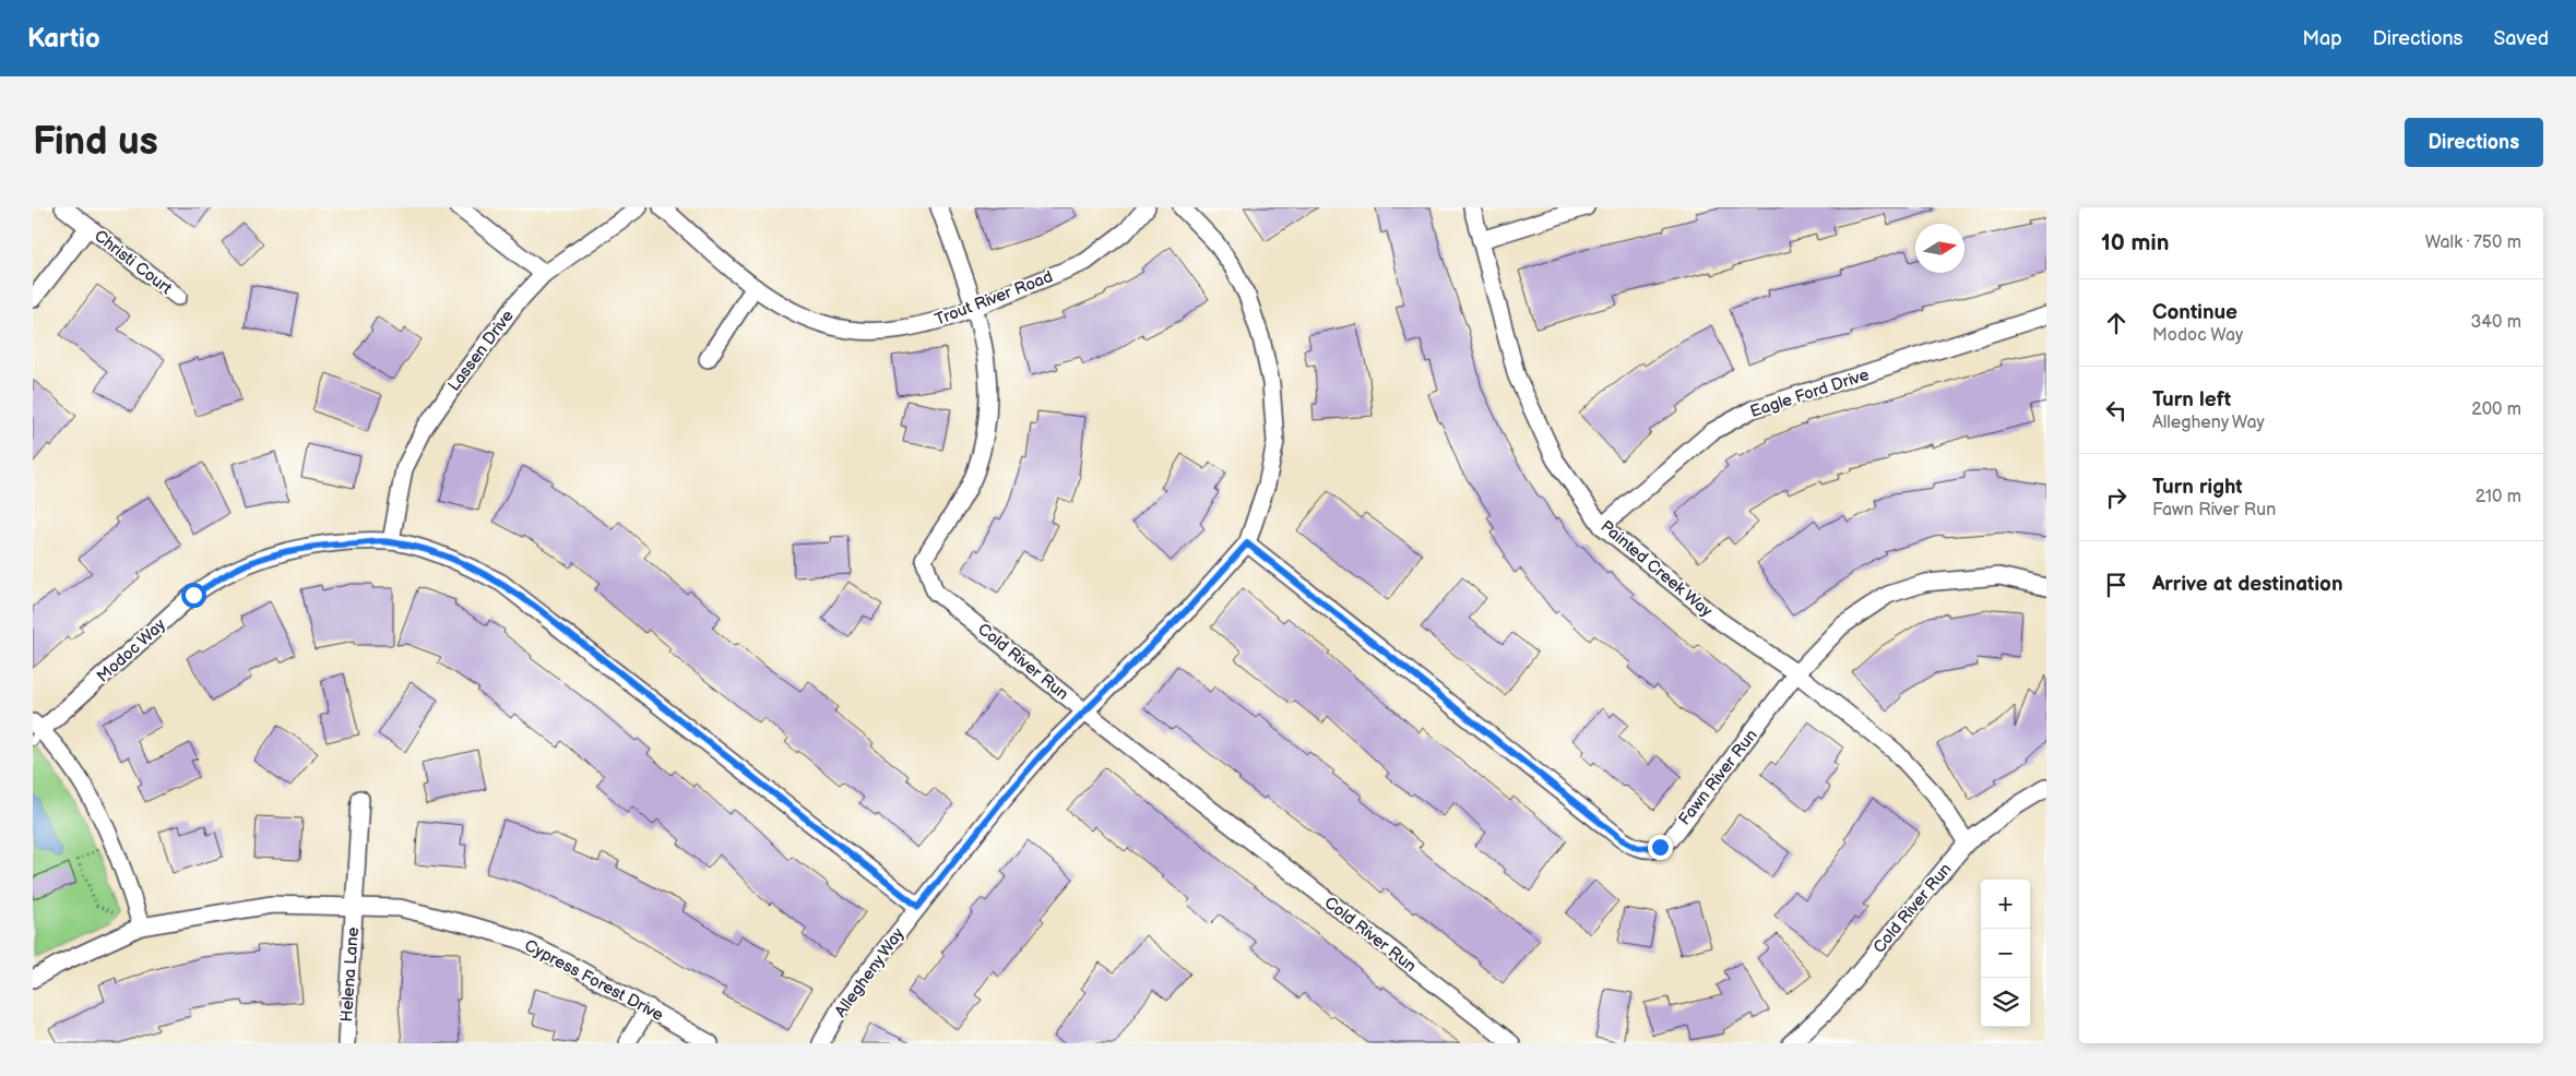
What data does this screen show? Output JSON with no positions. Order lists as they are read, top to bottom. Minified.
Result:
{"streets":{"street":["Christi Court","Trout River Road","Lassen Drive","Eagle Ford Drive","Painted Creek Way","Modoc Way","Cold River Run","Fawn River Run","Allegheny Way","Helena Lane","Cypress Forest Drive"]},"crossings":[["Trout River Road","Cold River Run"],["Lassen Drive","Modoc Way"],["Eagle Ford Drive","Painted Creek Way"],["Painted Creek Way","Cold River Run"],["Painted Creek Way","Fawn River Run"],["Modoc Way","Allegheny Way"],["Cold River Run","Allegheny Way"],["Fawn River Run","Allegheny Way"],["Helena Lane","Cypress Forest Drive"]],"north":"right","page":{"header":"Kartio","nav":["Map","Directions","Saved"],"buttons":"Directions","title":"Find us","heading":["10 min","Walk · 750 m"],"list":[["Continue","Modoc Way","340 m"],["Turn left","Allegheny Way","200 m"],["Turn right","Fawn River Run","210 m"],"Arrive at destination"],"map_buttons":["+","−"]}}
